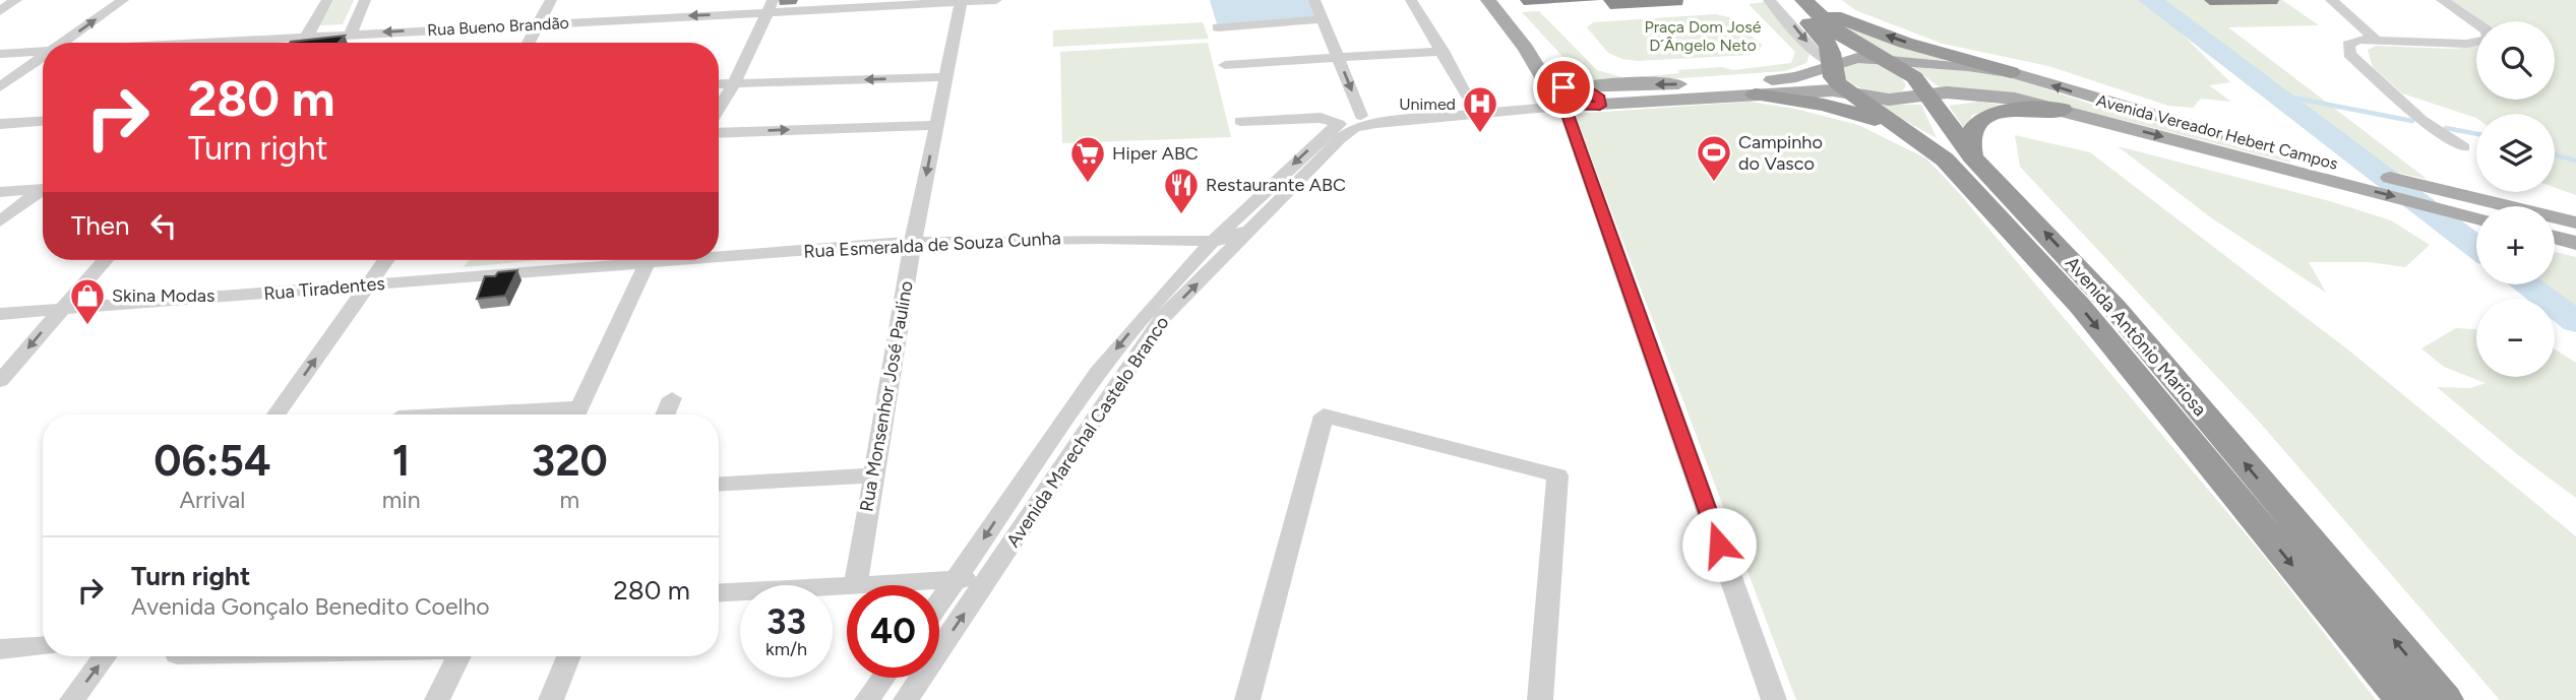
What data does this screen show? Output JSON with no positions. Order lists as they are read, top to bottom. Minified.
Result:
{"streets":{"highway":["Avenida Antônio Mariosa"],"main road":["Avenida Vereador Hebert Campos"],"street":["Rua Bueno Brandão","Rua Esmeralda de Souza Cunha","Rua Tiradentes","Rua Monsenhor José Paulino","Avenida Marechal Castelo Branco"]},"crossings":[["Rua Bueno Brandão","Rua Monsenhor José Paulino"],["Avenida Vereador Hebert Campos","Avenida Antônio Mariosa"],["Rua Esmeralda de Souza Cunha","Rua Monsenhor José Paulino"],["Rua Esmeralda de Souza Cunha","Avenida Marechal Castelo Branco"]],"parks":["Praça Dom José D´Ângelo Neto"],"places":{"hospital":["Unimed"],"sports":["Campinho do Vasco"],"supermarket":["Hiper ABC"],"restaurant":["Restaurante ABC"],"shop":["Skina Modas"]},"page":{"map_buttons":["+","−"],"turn":["280 m","Turn right"],"then":"Then","eta":["06:54","Arrival","1","min","320","m"],"list":[{"name":"Turn right","note":"Avenida Gonçalo Benedito Coelho","value":"280 m"}],"speed":"33 km/h","limit":"40"}}
